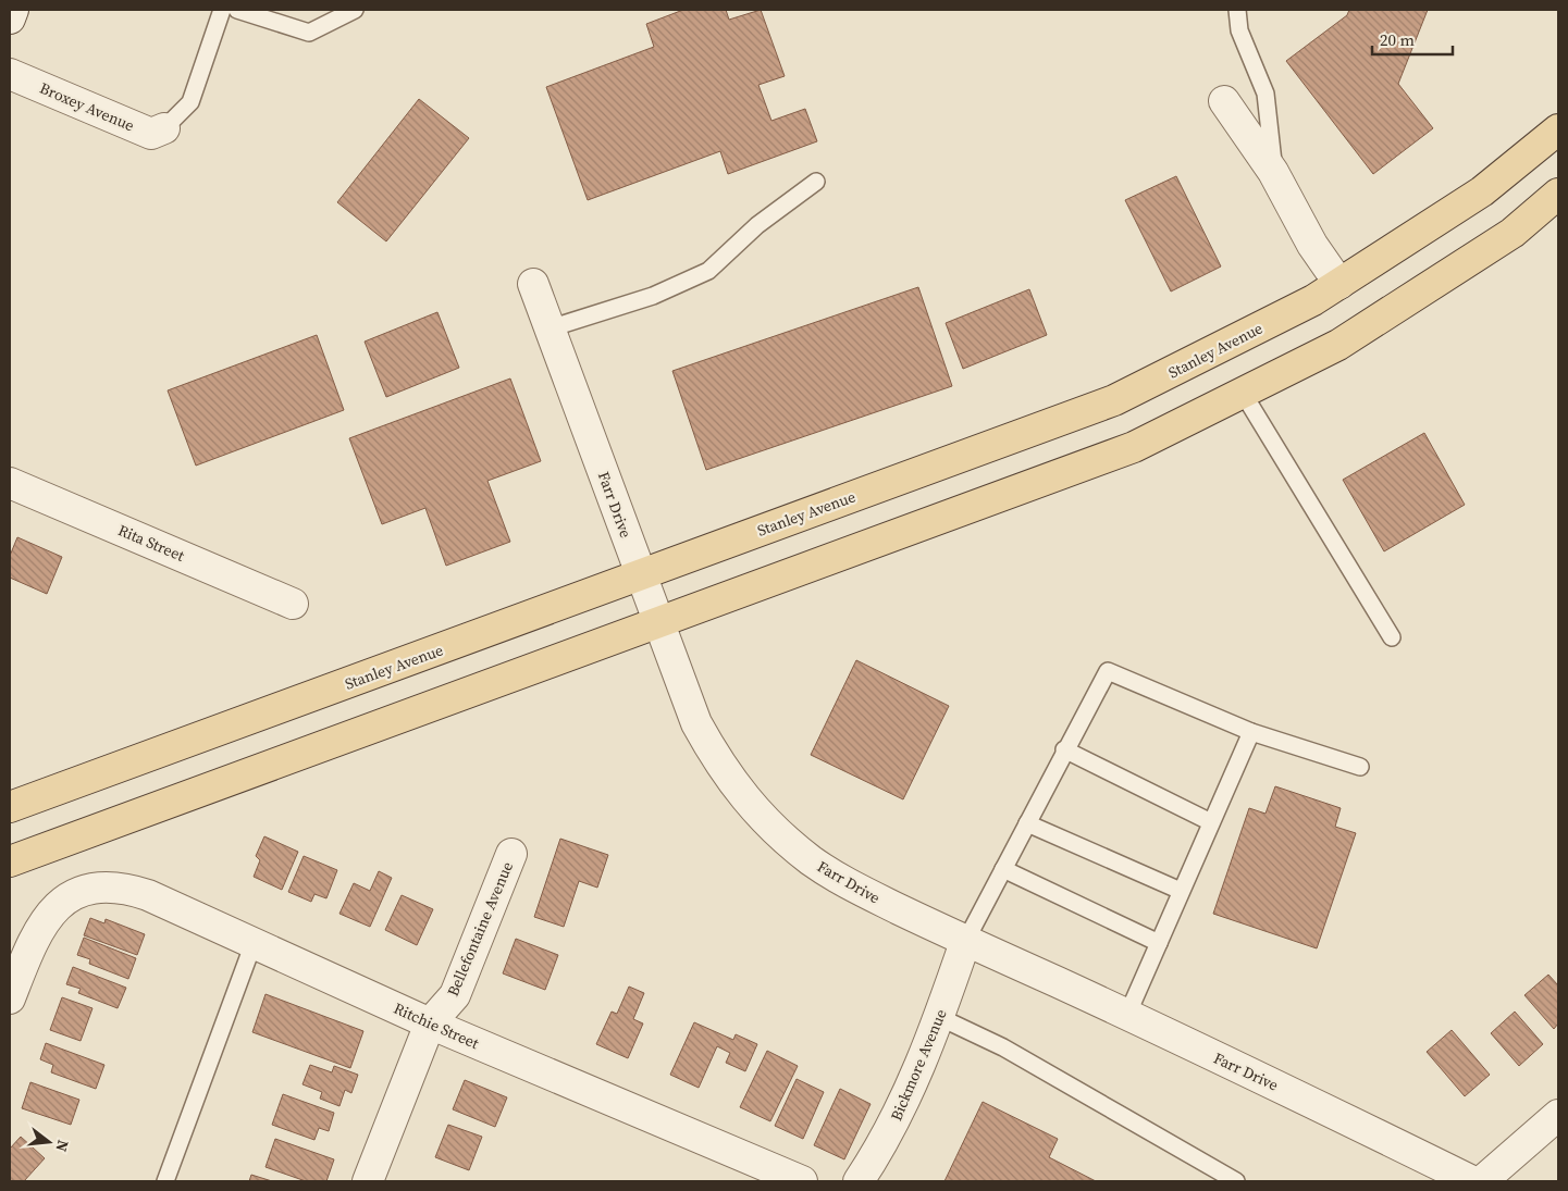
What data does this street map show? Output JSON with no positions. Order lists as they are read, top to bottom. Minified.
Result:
{"streets":{"main road":["Stanley Avenue"],"street":["Broxey Avenue","Farr Drive","Rita Street","Bellefontaine Avenue","Ritchie Street","Bickmore Avenue"]},"crossings":[["Stanley Avenue","Farr Drive"],["Farr Drive","Bickmore Avenue"],["Bellefontaine Avenue","Ritchie Street"]],"scale_bar":"20 m","north":"right"}
